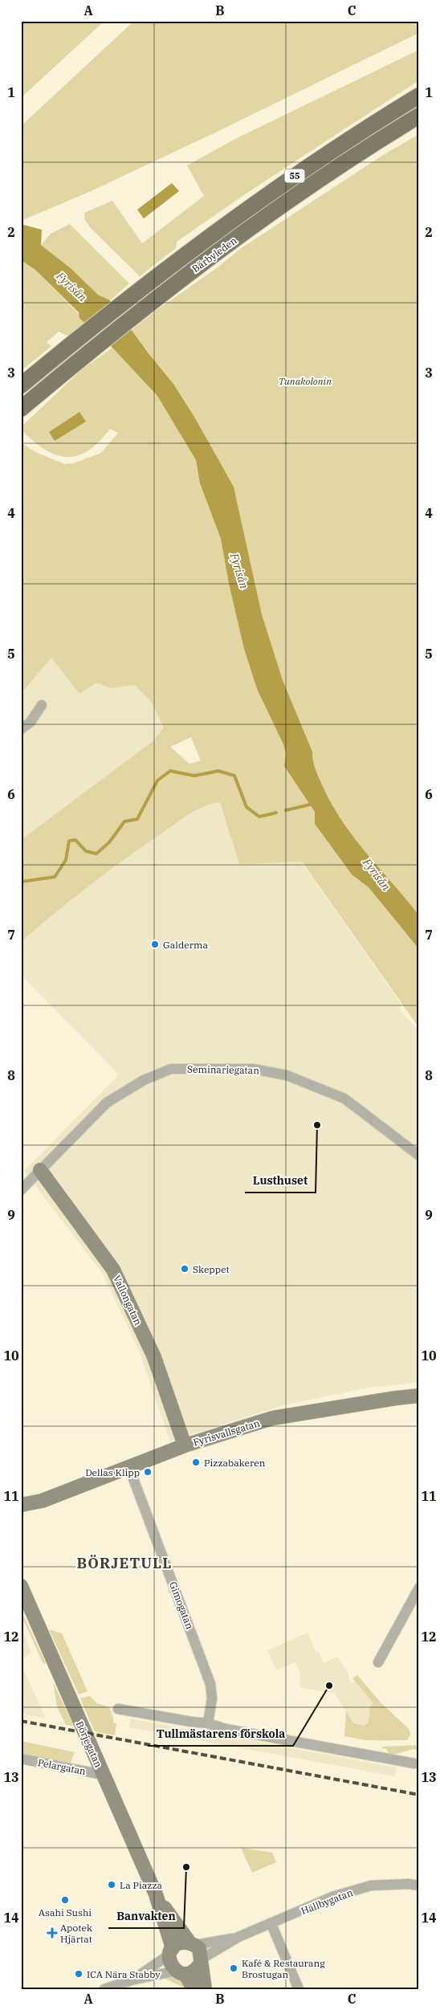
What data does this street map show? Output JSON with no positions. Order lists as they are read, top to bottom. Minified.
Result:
{"streets":{"main road":["55","Bärbyleden"],"street":["Seminariegatan","Vallongatan","Fyrisvallsgatan","Gimogatan","Börjegatan","Pelargatan","Hällbygatan"]},"crossings":[["Seminariegatan","Vallongatan"],["Vallongatan","Fyrisvallsgatan"],["Fyrisvallsgatan","Gimogatan"],["Börjegatan","Pelargatan"],["Börjegatan","Hällbygatan"]],"districts":["BÖRJETULL"],"water":["Fyrisån"],"parks":["Tunakolonin"],"places":{"other":["Galderma","Lusthuset","Skeppet","Pizzabakeren","Dellas Klipp","Tullmästarens förskola","Banvakten","La Piazza","Asahi Sushi","Kafé & Restaurang Brostugan","ICA Nära Stabby"],"health":["Apotek Hjärtat"]},"grid":{"columns":["A","B","C"],"rows":["1","2","3","4","5","6","7","8","9","10","11","12","13","14"]}}
